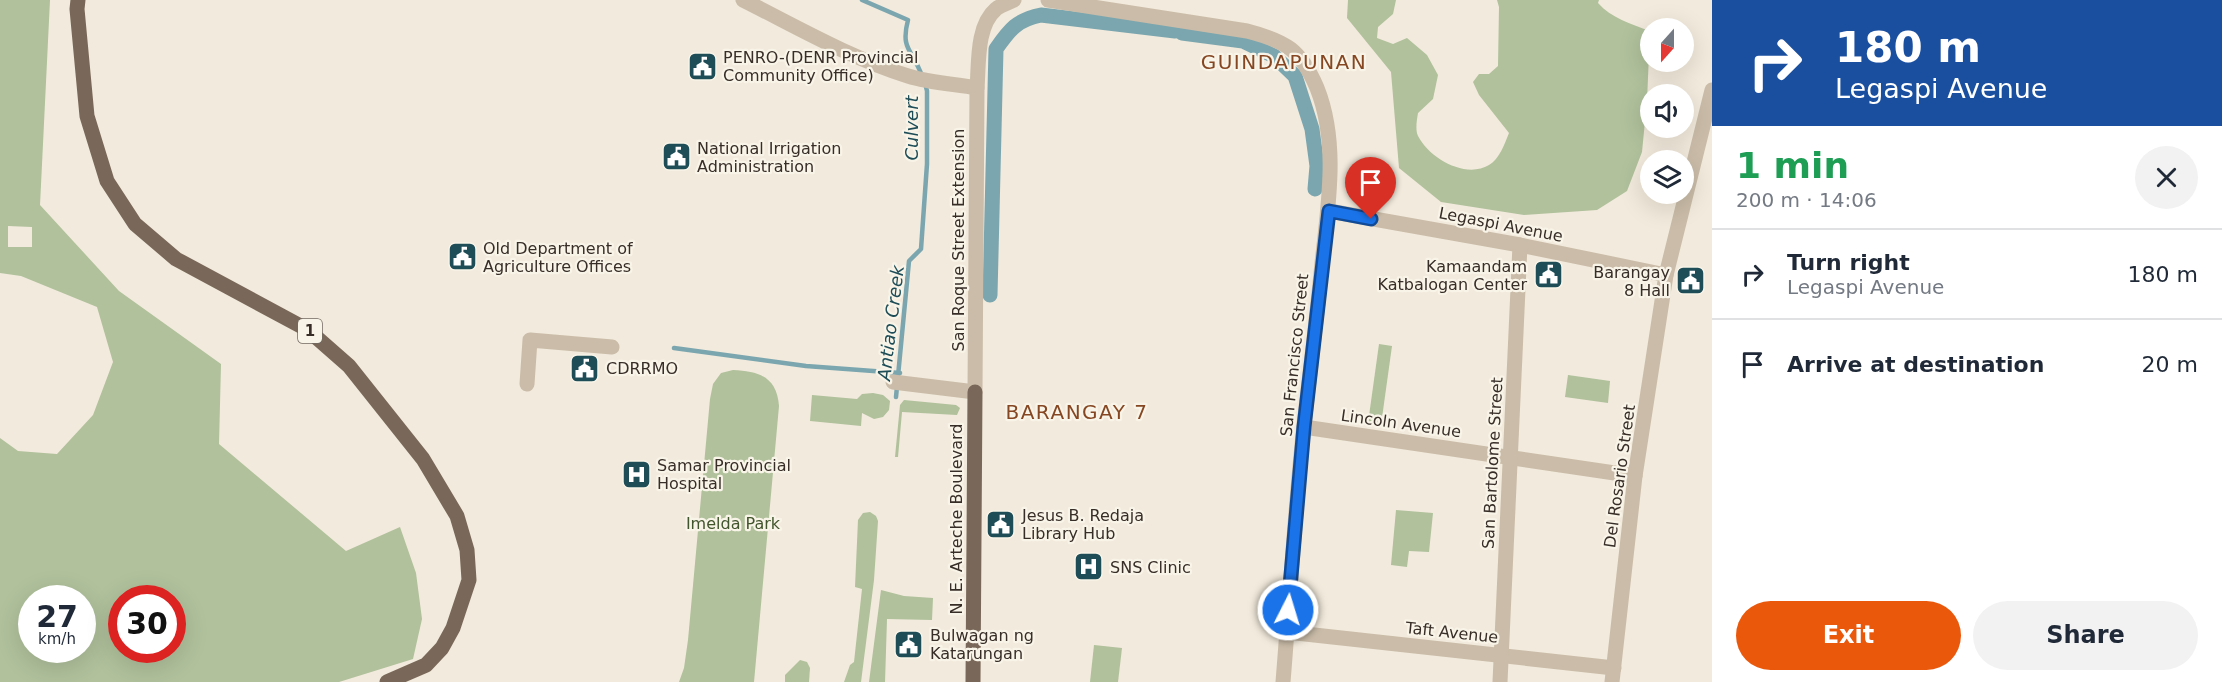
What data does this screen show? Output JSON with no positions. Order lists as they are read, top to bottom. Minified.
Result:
{"streets":{"main road":["1","N. E. Arteche Boulevard"],"street":["Legaspi Avenue","San Roque Street Extension","San Francisco Street","Lincoln Avenue","San Bartolome Street","Del Rosario Street","Taft Avenue"]},"crossings":[["Legaspi Avenue","San Francisco Street"],["Legaspi Avenue","San Bartolome Street"],["Legaspi Avenue","Del Rosario Street"],["San Roque Street Extension","N. E. Arteche Boulevard"],["San Francisco Street","Lincoln Avenue"],["San Francisco Street","Taft Avenue"],["Lincoln Avenue","San Bartolome Street"],["Lincoln Avenue","Del Rosario Street"],["San Bartolome Street","Taft Avenue"],["Del Rosario Street","Taft Avenue"]],"districts":["GUINDAPUNAN","BARANGAY 7"],"water":["Culvert","Antiao Creek"],"parks":["Imelda Park"],"places":{"public building":["PENRO-(DENR Provincial Community Office)","National Irrigation Administration","Old Department of Agriculture Offices","Kamaandam Katbalogan Center","Barangay 8 Hall","CDRRMO","Jesus B. Redaja Library Hub","Bulwagan ng Katarungan"],"hospital":["Samar Provincial Hospital","SNS Clinic"]},"north":"bottom","page":{"turn":["180 m","Legaspi Avenue"],"heading":["1 min","200 m · 14:06"],"list":[{"name":"Turn right","note":"Legaspi Avenue","value":"180 m"},{"name":"Arrive at destination","value":"20 m"}],"speed":"27 km/h","limit":"30","buttons":["Exit","Share"]}}
